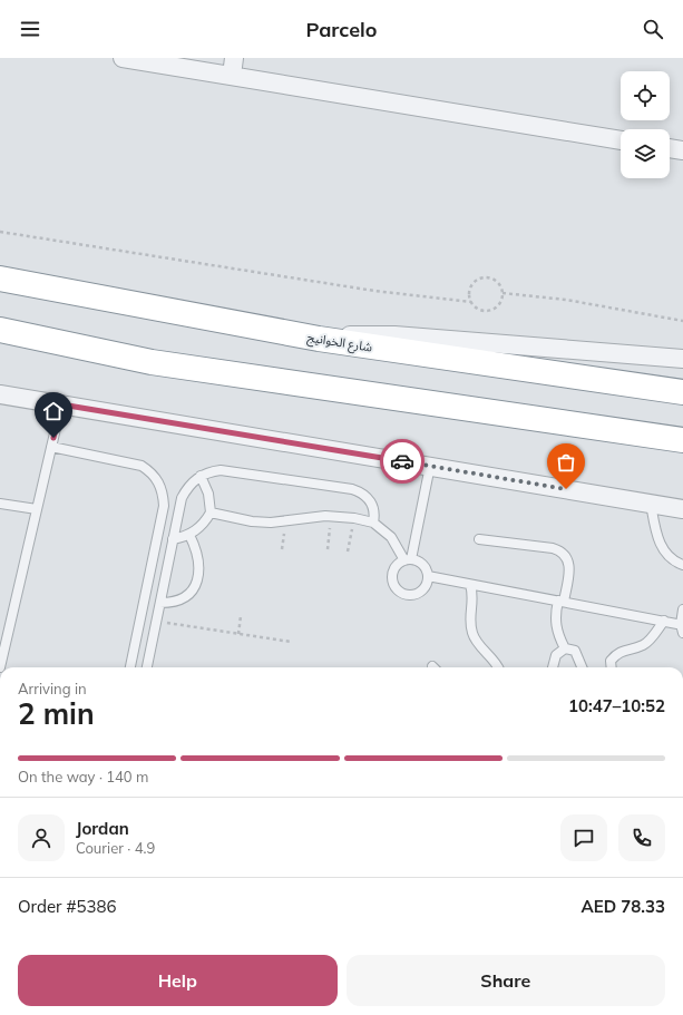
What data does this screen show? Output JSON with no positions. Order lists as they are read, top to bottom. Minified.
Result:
{"streets":{"highway":["شارع الخوانيج"]},"page":{"header":"Parcelo","heading":["2 min","Arriving in","10:47–10:52"],"panel":["Jordan","Courier · 4.9","Order #5386","AED 78.33"],"bar":"On the way · 140 m","buttons":["Help","Share"]}}
